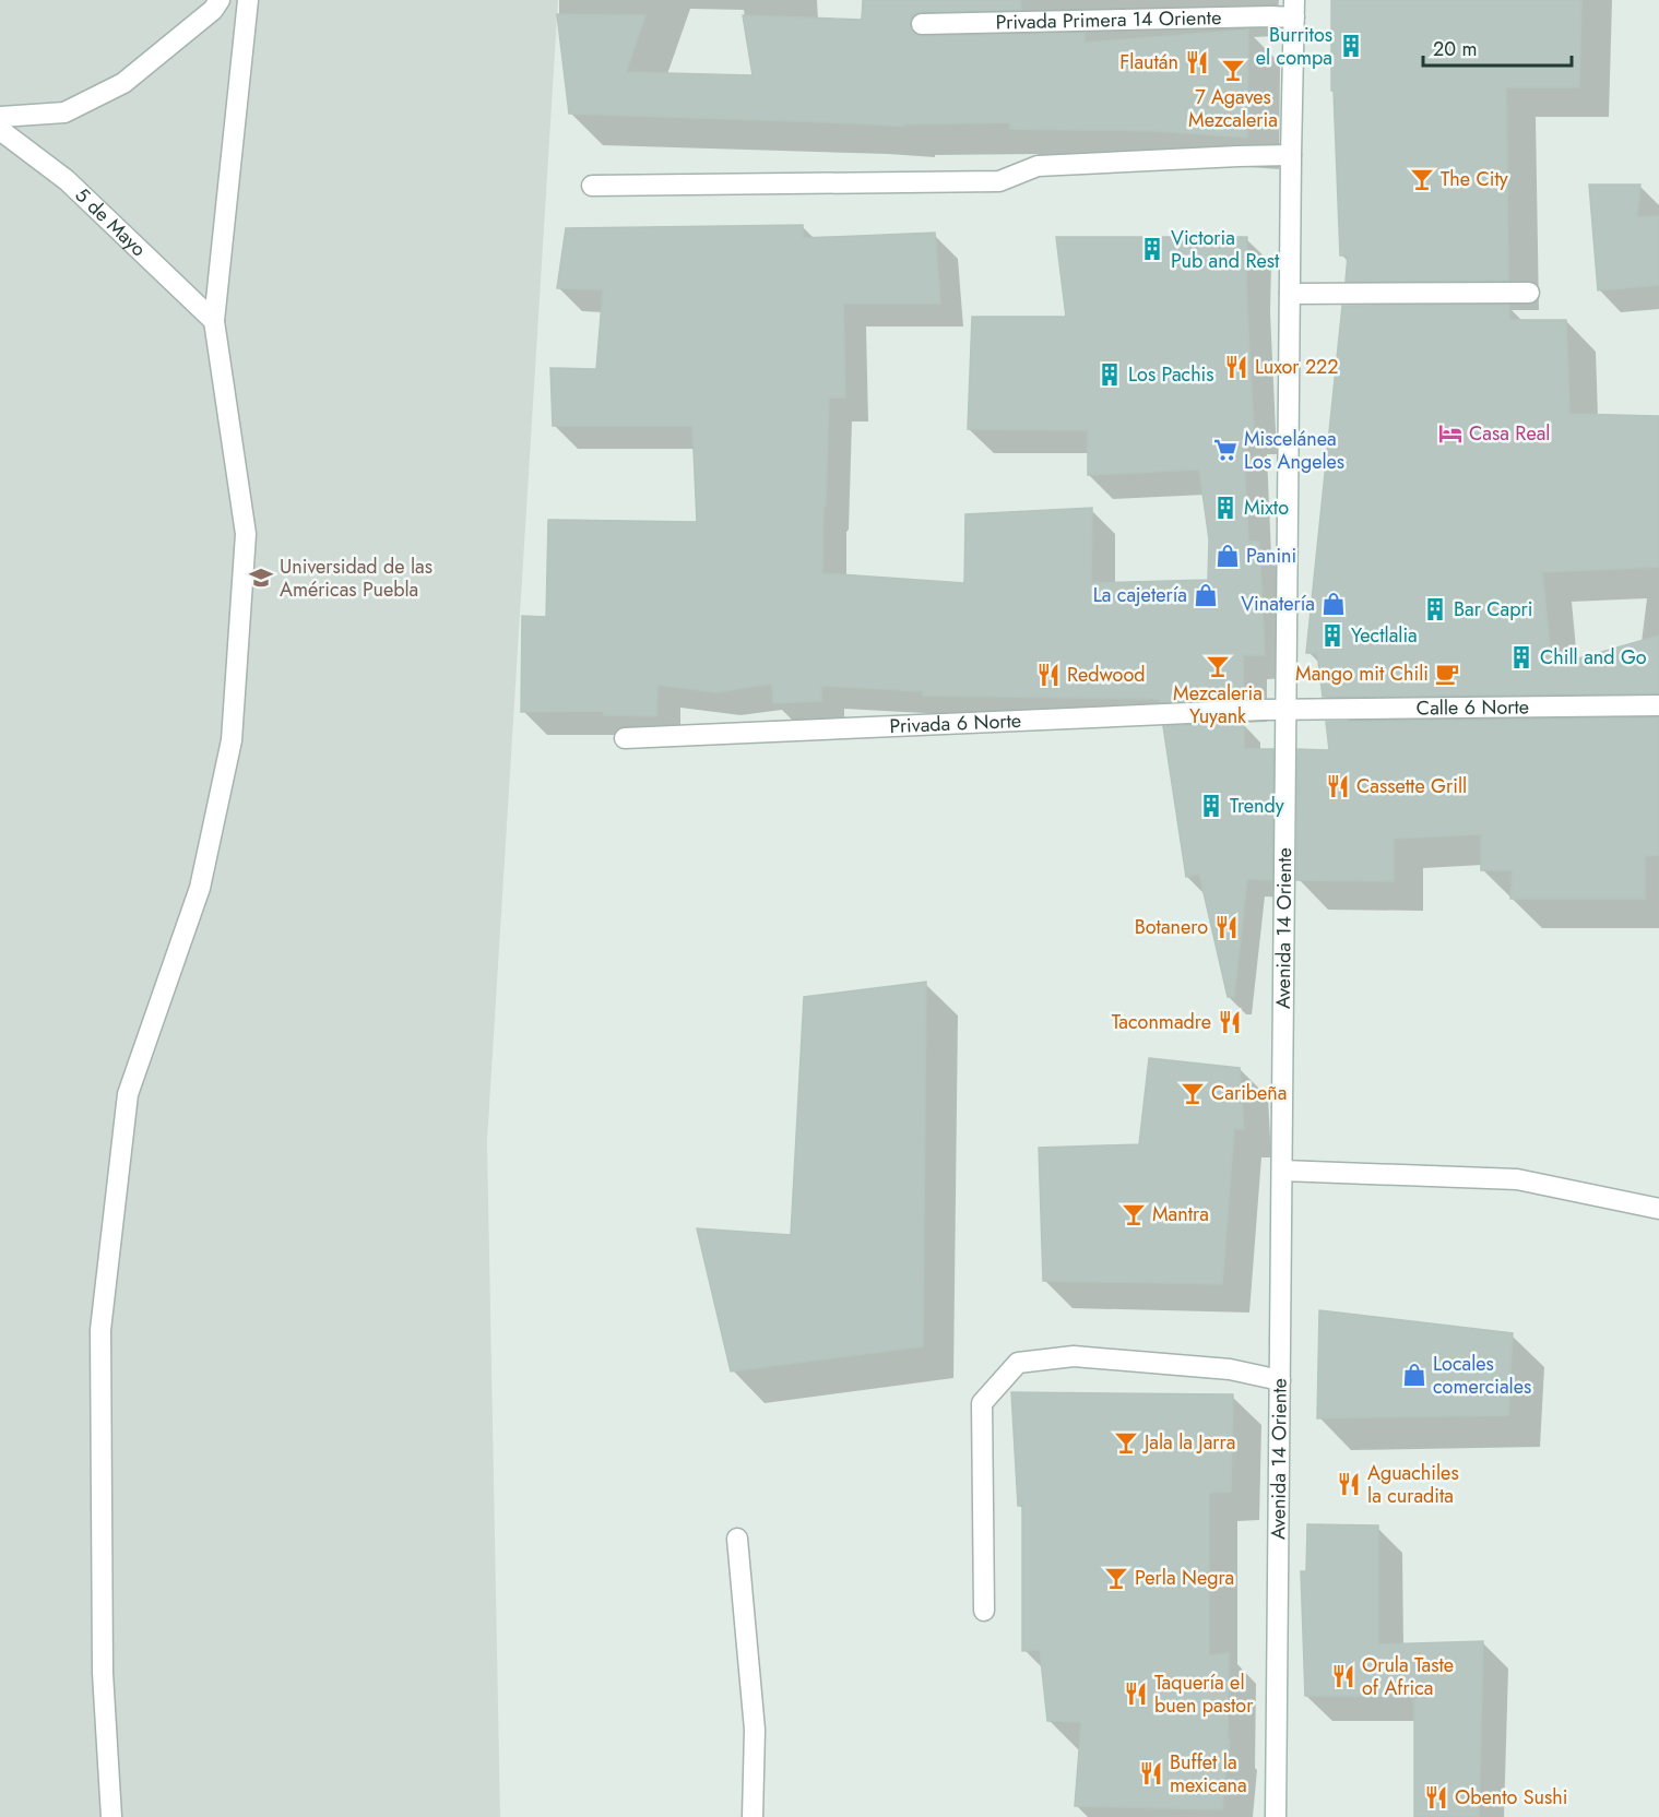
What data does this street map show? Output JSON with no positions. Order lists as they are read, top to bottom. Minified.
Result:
{"streets":{"street":["Privada Primera 14 Oriente","5 de Mayo","Calle 6 Norte","Privada 6 Norte","Avenida 14 Oriente"]},"crossings":[["Privada Primera 14 Oriente","Avenida 14 Oriente"],["Calle 6 Norte","Privada 6 Norte"],["Calle 6 Norte","Avenida 14 Oriente"],["Privada 6 Norte","Avenida 14 Oriente"]],"places":{"building":["Burritos el compa","Victoria Pub and Rest","Los Pachis","Mixto","Bar Capri","Yectlalia","Chill and Go","Trendy"],"restaurant":["Flaután","Luxor 222","Redwood","Cassette Grill","Botanero","Taconmadre","Aguachiles la curadita","Orula Taste of Africa","Taquería el buen pastor","Buffet la mexicana","Obento Sushi"],"bar":["7 Agaves Mezcaleria","The City","Mezcaleria Yuyank","Caribeña","Mantra","Jala la Jarra","Perla Negra"],"hotel":["Casa Real"],"supermarket":["Miscelánea Los Angeles"],"shop":["Panini","La cajetería","Vinatería","Locales comerciales"],"school or university":["Universidad de las Américas Puebla"],"cafe":["Mango mit Chili"]},"scale_bar":"20 m"}
